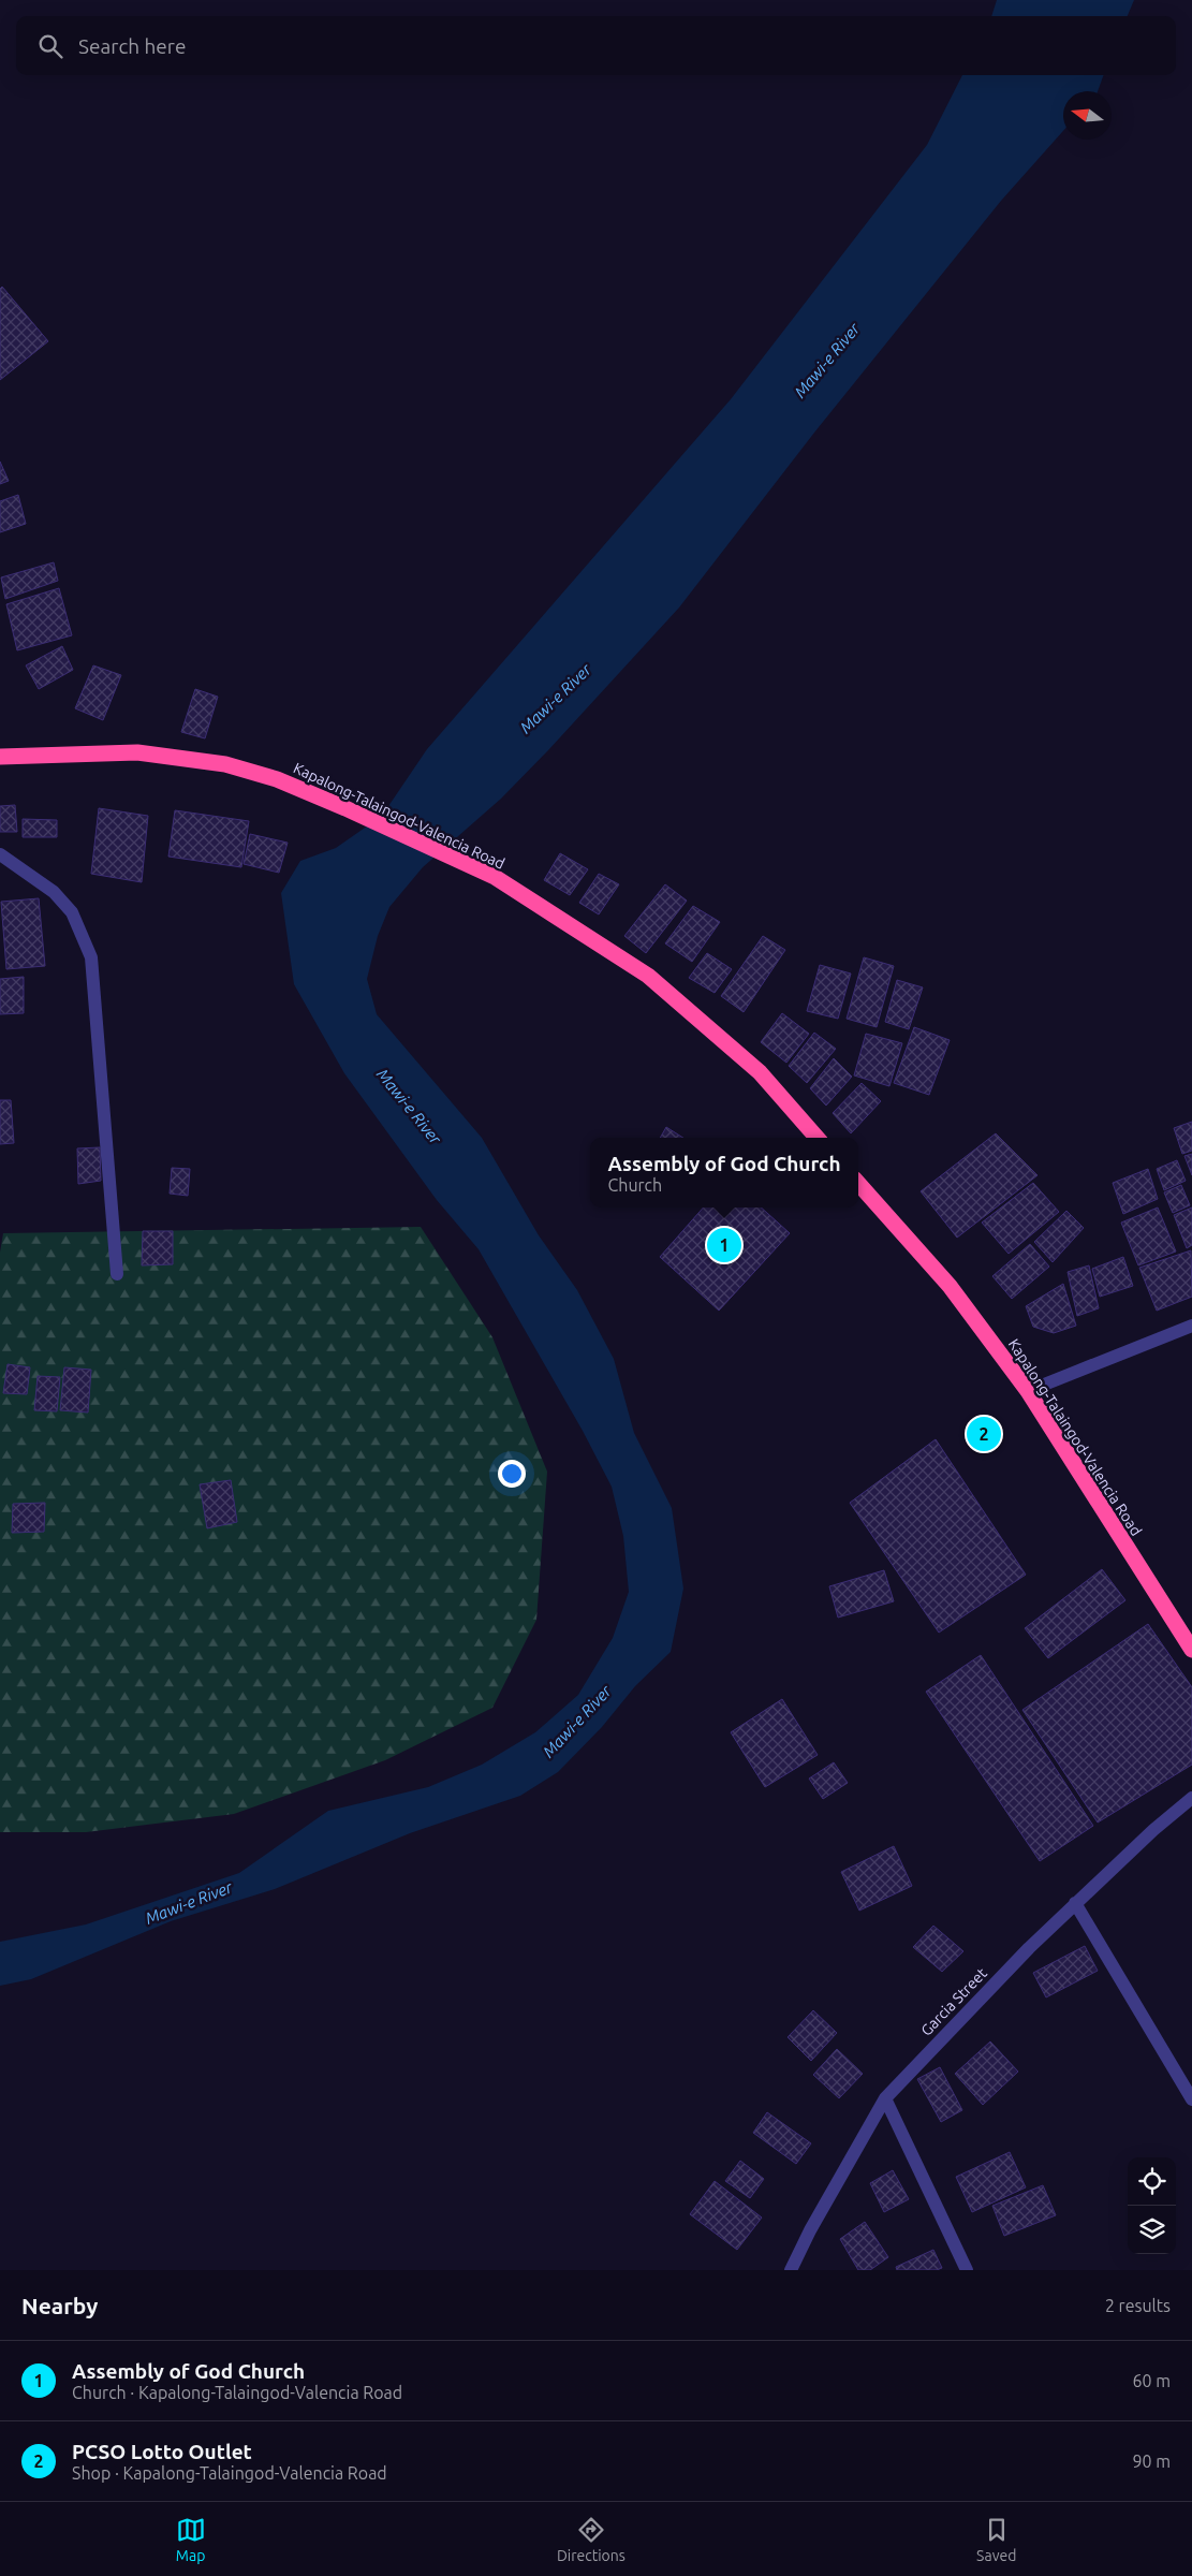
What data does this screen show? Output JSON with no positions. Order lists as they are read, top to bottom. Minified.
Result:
{"streets":{"highway":["Kapalong-Talaingod-Valencia Road"],"street":["Garcia Street"]},"water":["Mawi-e River"],"north":"left","page":{"search":"Search here","popup":["Assembly of God Church","Church"],"pins":["1","2"],"heading":["Nearby","2 results"],"list":[{"mark":"1","name":"Assembly of God Church","note":"Church · Kapalong-Talaingod-Valencia Road","value":"60 m"},{"mark":"2","name":"PCSO Lotto Outlet","note":"Shop · Kapalong-Talaingod-Valencia Road","value":"90 m"}],"nav":["Map","Directions","Saved"]}}
